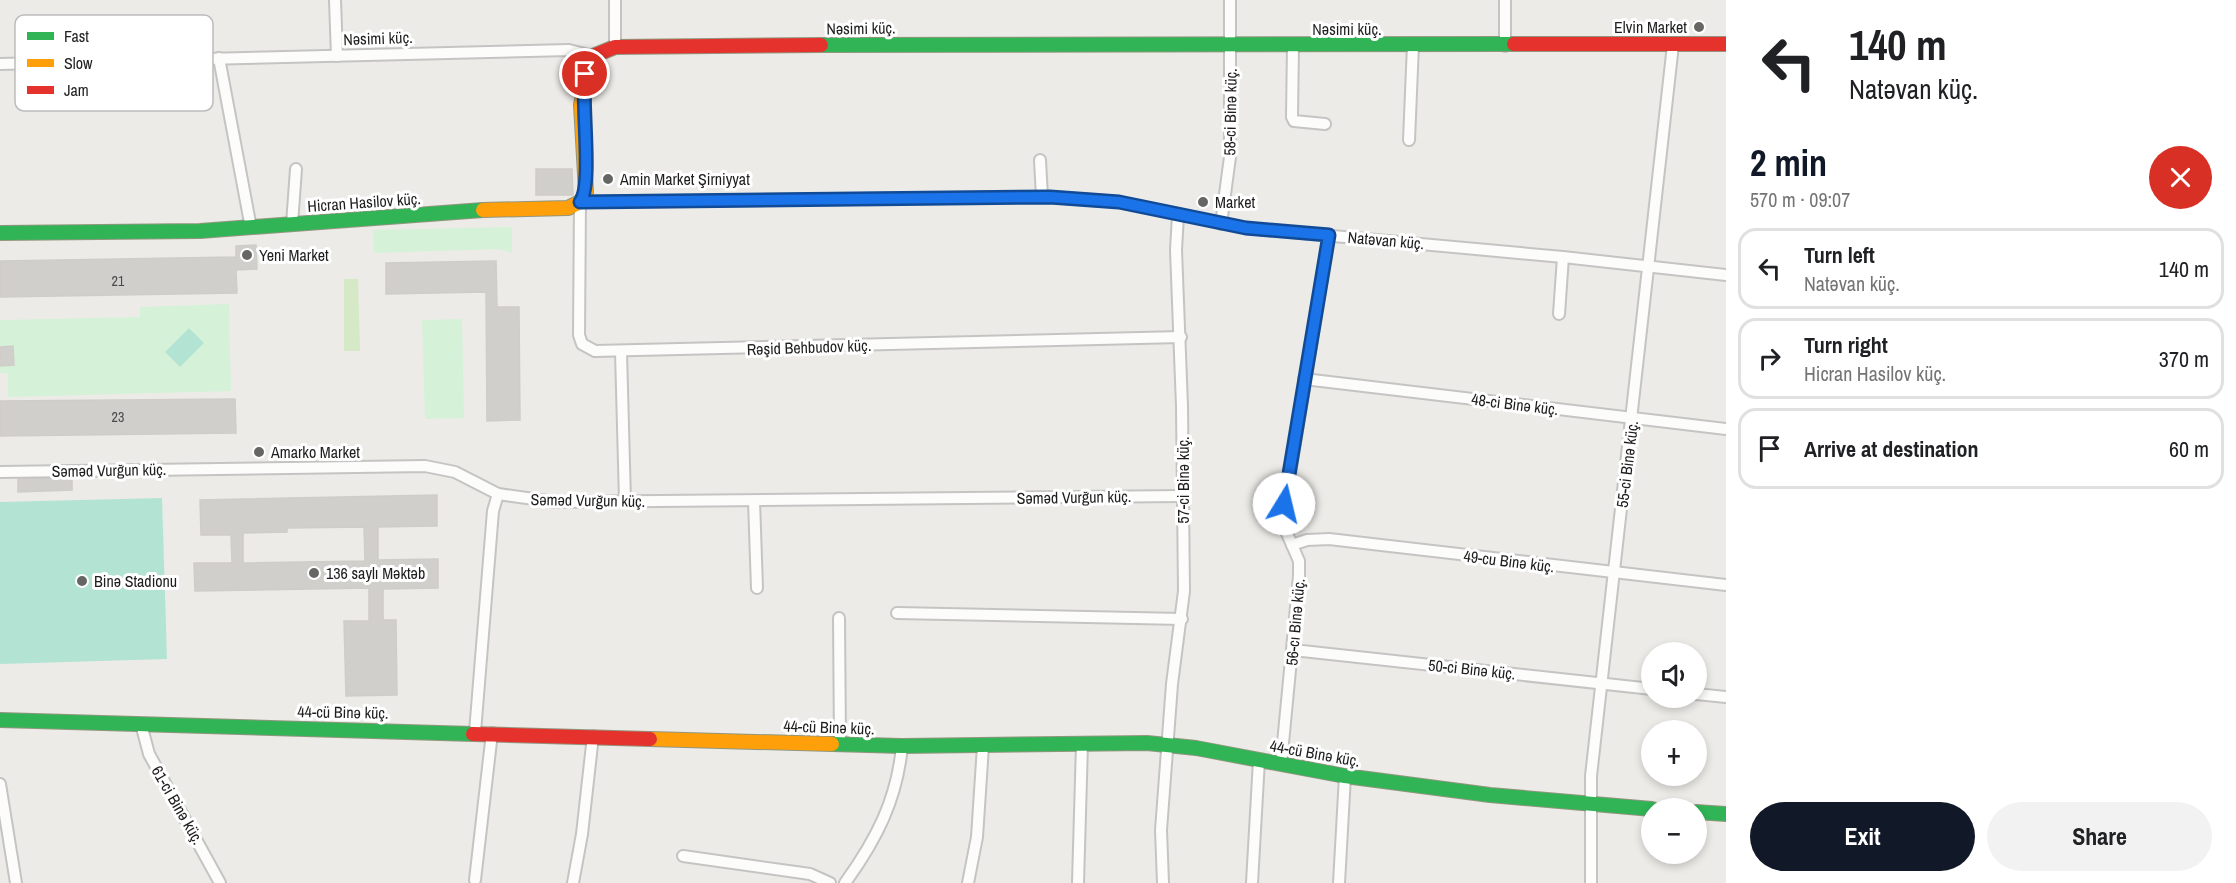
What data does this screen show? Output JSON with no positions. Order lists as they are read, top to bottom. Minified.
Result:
{"streets":{"street":["Nəsimi küç.","58-ci Binə küç.","Hicran Hasilov küç.","Natəvan küç.","Rəşid Behbudov küç.","48-ci Binə küç.","55-ci Binə küç.","Səməd Vurğun küç.","57-ci Binə küç.","49-cu Binə küç.","56-cı Binə küç.","50-ci Binə küç.","44-cü Binə küç.","61-ci Binə küç."]},"crossings":[["Nəsimi küç.","58-ci Binə küç."],["Nəsimi küç.","55-ci Binə küç."],["58-ci Binə küç.","Natəvan küç."],["Hicran Hasilov küç.","Natəvan küç."],["Hicran Hasilov küç.","Rəşid Behbudov küç."],["Natəvan küç.","Rəşid Behbudov küç."],["Natəvan küç.","55-ci Binə küç."],["Natəvan küç.","57-ci Binə küç."],["Natəvan küç.","56-cı Binə küç."],["Rəşid Behbudov küç.","57-ci Binə küç."],["48-ci Binə küç.","55-ci Binə küç."],["48-ci Binə küç.","56-cı Binə küç."],["55-ci Binə küç.","49-cu Binə küç."],["55-ci Binə küç.","50-ci Binə küç."],["55-ci Binə küç.","44-cü Binə küç."],["Səməd Vurğun küç.","57-ci Binə küç."],["57-ci Binə küç.","44-cü Binə küç."],["49-cu Binə küç.","56-cı Binə küç."],["56-cı Binə küç.","50-ci Binə küç."],["56-cı Binə küç.","44-cü Binə küç."],["44-cü Binə küç.","61-ci Binə küç."]],"places":["Elvin Market","Amin Market Şirniyyat","Market","Yeni Market","Amarko Market","136 saylı Məktəb","Binə Stadionu"],"house_numbers":["21","23"],"legend":["Fast","Slow","Jam"],"page":{"turn":["140 m","Natəvan küç."],"heading":["2 min","570 m · 09:07"],"list":[{"name":"Turn left","note":"Natəvan küç.","value":"140 m"},{"name":"Turn right","note":"Hicran Hasilov küç.","value":"370 m"},{"name":"Arrive at destination","value":"60 m"}],"map_buttons":["+","−"],"buttons":["Exit","Share"]}}
